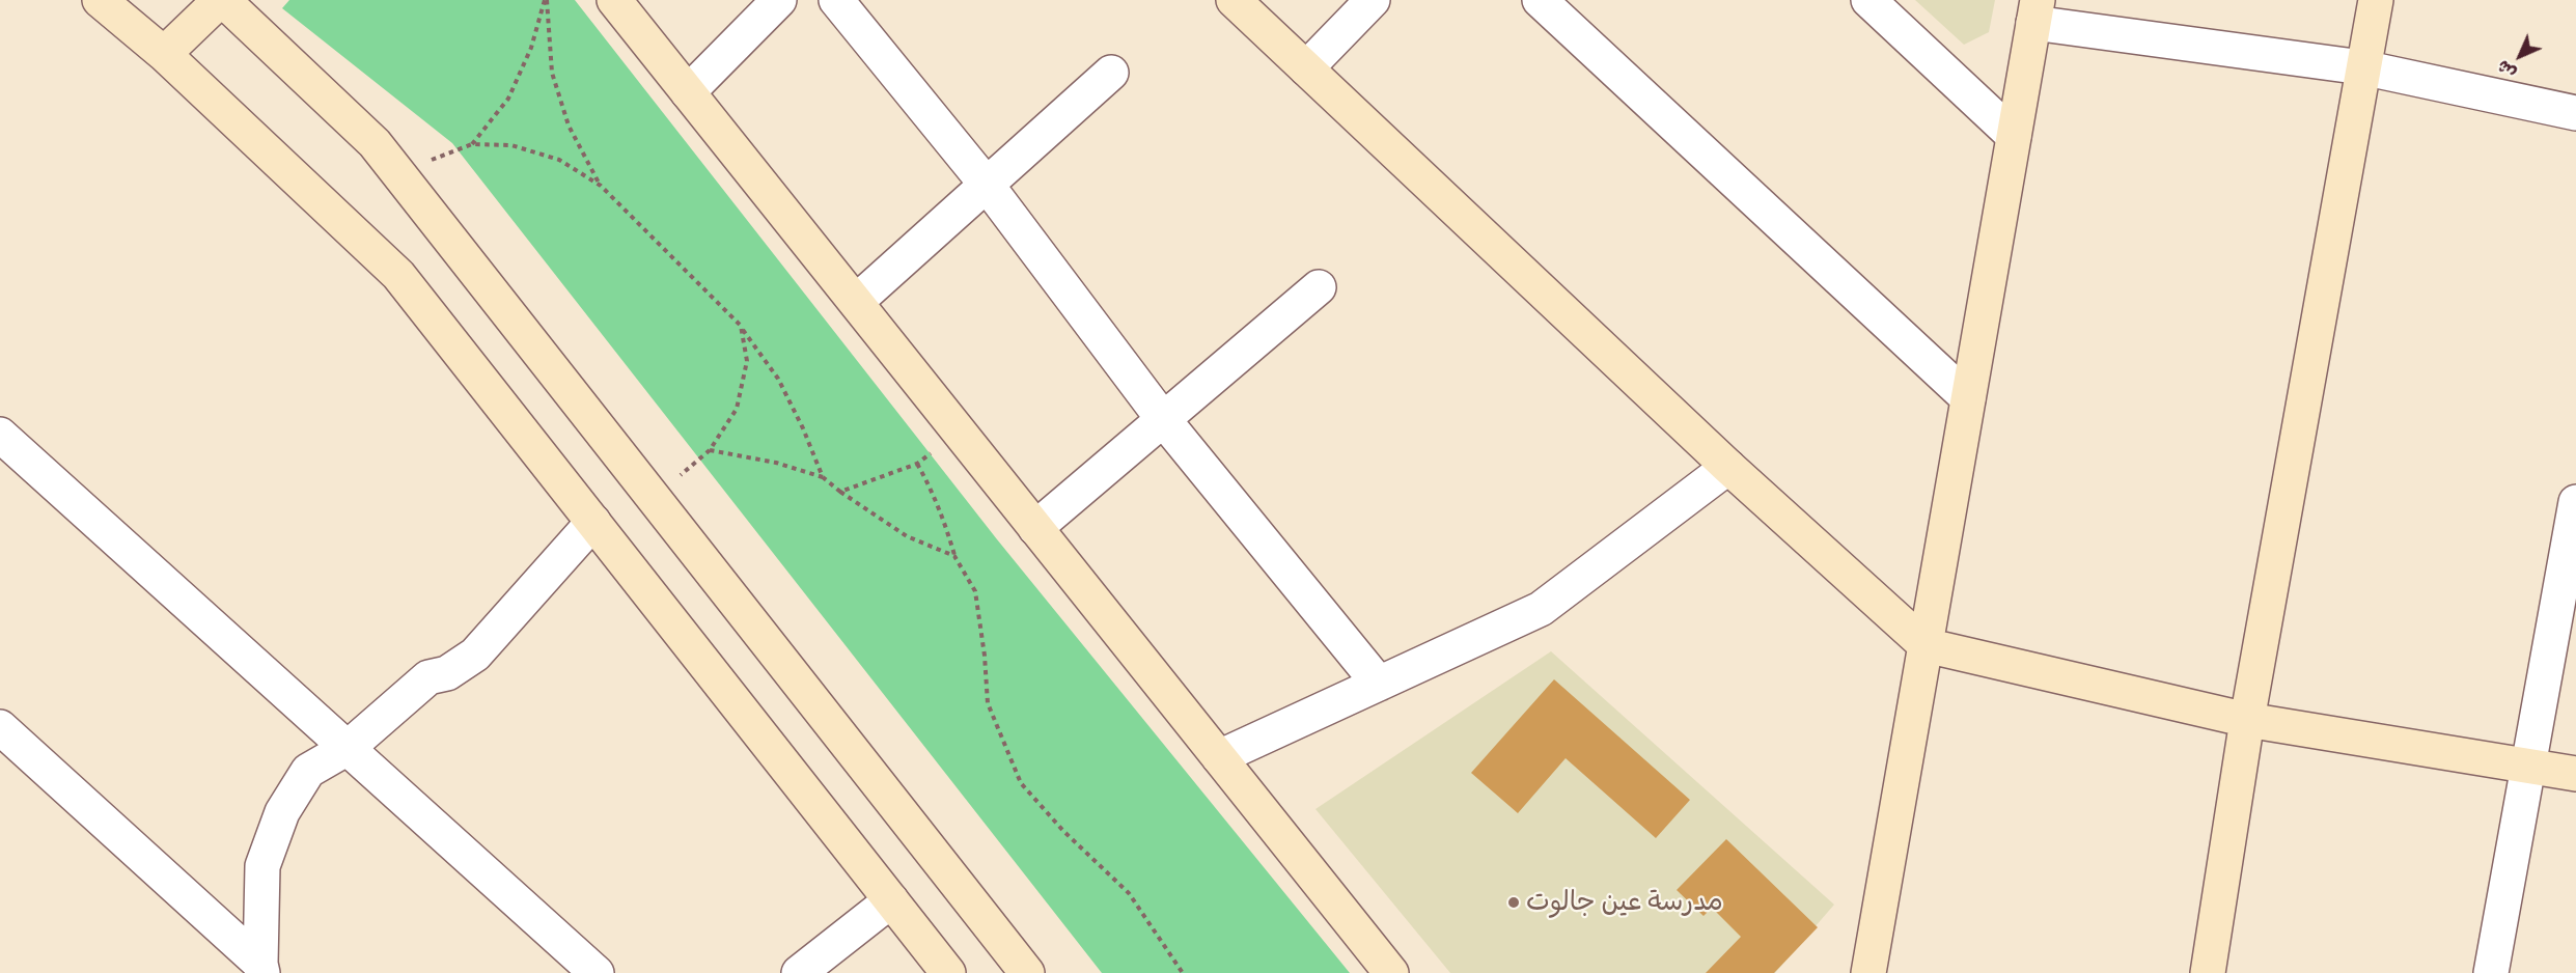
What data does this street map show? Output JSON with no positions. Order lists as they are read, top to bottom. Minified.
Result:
{"places":["مدرسة عين جالوت"],"north":"bottom left"}
